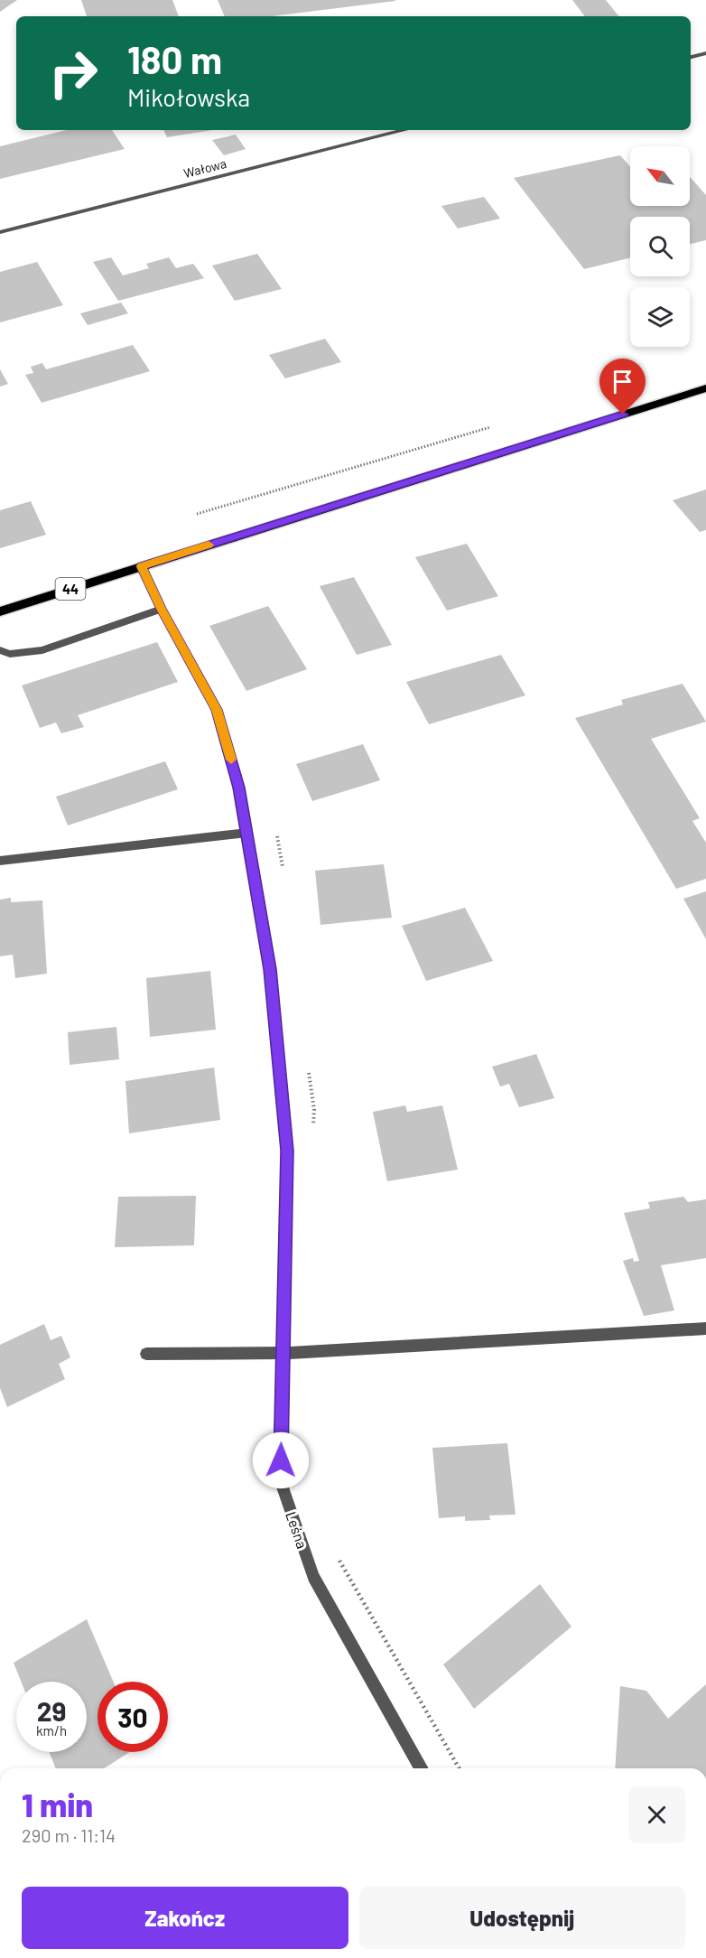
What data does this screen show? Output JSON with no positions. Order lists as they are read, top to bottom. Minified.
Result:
{"streets":{"main road":["44"],"street":["Wałowa","Leśna"]},"crossings":[["44","Leśna"]],"north":"top left","page":{"turn":["180 m","Mikołowska"],"speed":"29 km/h","limit":"30","heading":["1 min","290 m · 11:14"],"buttons":["Zakończ","Udostępnij"]}}
